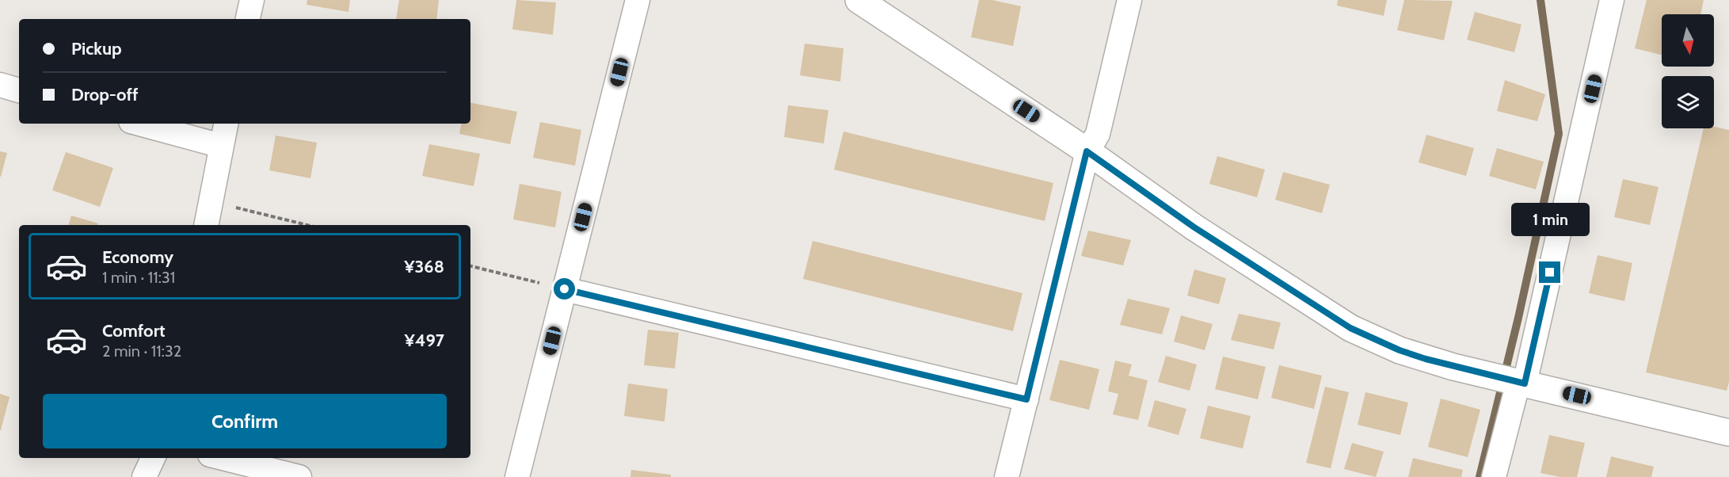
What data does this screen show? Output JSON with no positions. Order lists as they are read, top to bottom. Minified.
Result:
{"north":"bottom","page":{"banner":["Pickup","Drop-off"],"bubble":"1 min","list":[{"name":"Economy","note":"1 min · 11:31","value":"¥368"},{"name":"Comfort","note":"2 min · 11:32","value":"¥497"}],"buttons":"Confirm"}}
